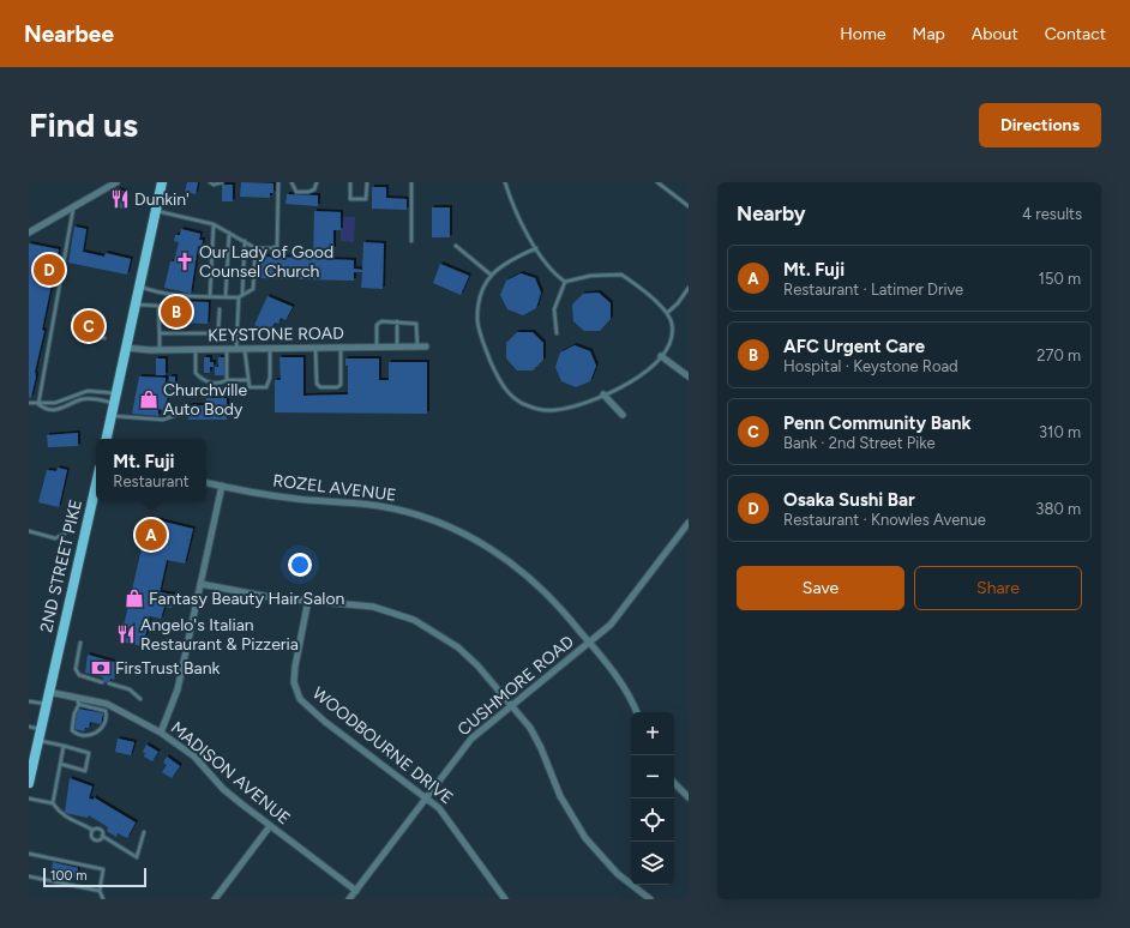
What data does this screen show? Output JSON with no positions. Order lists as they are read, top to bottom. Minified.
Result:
{"streets":{"main road":["2ND STREET PIKE"],"street":["KEYSTONE ROAD","ROZEL AVENUE","CUSHMORE ROAD","WOODBOURNE DRIVE","MADISON AVENUE"]},"crossings":[["ROZEL AVENUE","CUSHMORE ROAD"],["2ND STREET PIKE","MADISON AVENUE"],["CUSHMORE ROAD","WOODBOURNE DRIVE"],["CUSHMORE ROAD","MADISON AVENUE"]],"places":{"restaurant":["Dunkin'","Angelo's Italian Restaurant & Pizzeria"],"church":["Our Lady of Good Counsel Church"],"shop":["Churchville Auto Body","Fantasy Beauty Hair Salon"],"bank":["FirsTrust Bank"]},"scale_bar":"100 m","page":{"header":"Nearbee","nav":["Home","Map","About","Contact"],"buttons":["Directions",["Save","Share"]],"title":"Find us","heading":["Nearby","4 results"],"list":[{"mark":"A","name":"Mt. Fuji","note":"Restaurant · Latimer Drive","value":"150 m"},{"mark":"B","name":"AFC Urgent Care","note":"Hospital · Keystone Road","value":"270 m"},{"mark":"C","name":"Penn Community Bank","note":"Bank · 2nd Street Pike","value":"310 m"},{"mark":"D","name":"Osaka Sushi Bar","note":"Restaurant · Knowles Avenue","value":"380 m"}],"pins":["D","B","C","A"],"popup":["Mt. Fuji","Restaurant"],"map_buttons":["+","−"],"scale":"100 m"}}
